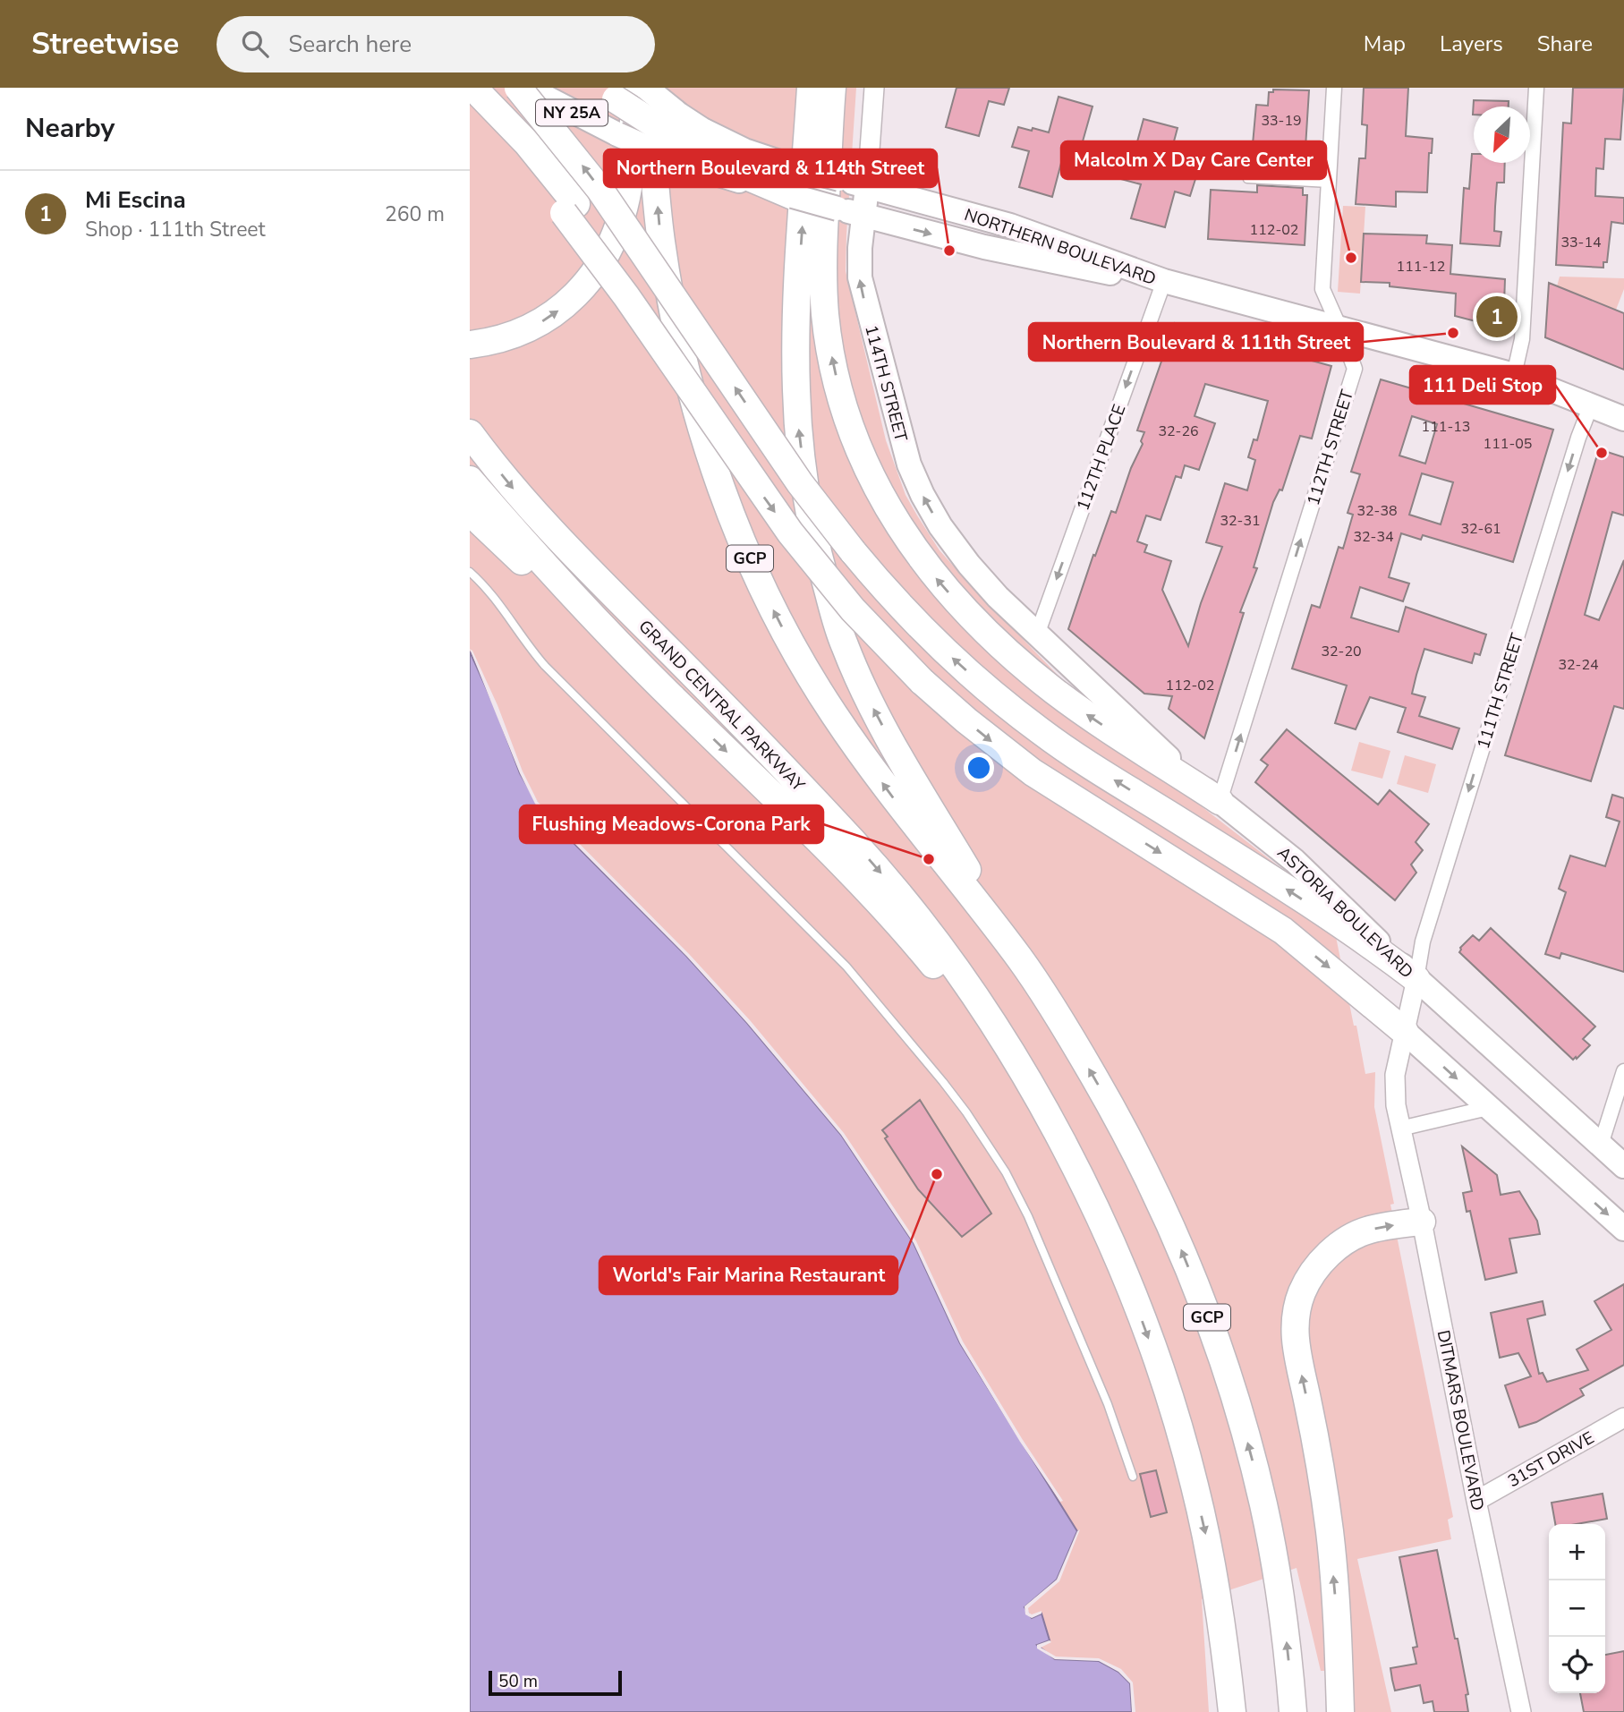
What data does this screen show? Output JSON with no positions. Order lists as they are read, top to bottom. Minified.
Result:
{"streets":{"highway":["GCP","GRAND CENTRAL PARKWAY"],"main road":["NY 25A","NORTHERN BOULEVARD","114TH STREET","ASTORIA BOULEVARD"],"street":["112TH STREET","112TH PLACE","111TH STREET","DITMARS BOULEVARD","31ST DRIVE"]},"crossings":[["NORTHERN BOULEVARD","114TH STREET"],["NORTHERN BOULEVARD","112TH STREET"],["NORTHERN BOULEVARD","112TH PLACE"],["NORTHERN BOULEVARD","GCP"],["NORTHERN BOULEVARD","111TH STREET"],["114TH STREET","112TH PLACE"],["114TH STREET","ASTORIA BOULEVARD"],["112TH STREET","ASTORIA BOULEVARD"],["112TH PLACE","ASTORIA BOULEVARD"],["111TH STREET","ASTORIA BOULEVARD"],["111TH STREET","DITMARS BOULEVARD"],["ASTORIA BOULEVARD","DITMARS BOULEVARD"],["DITMARS BOULEVARD","31ST DRIVE"]],"one_way":["114TH STREET","112TH STREET","112TH PLACE","111TH STREET"],"places":["Northern Boulevard & 114th Street","Malcolm X Day Care Center","Northern Boulevard & 111th Street","111 Deli Stop","Flushing Meadows-Corona Park","World's Fair Marina Restaurant"],"house_numbers":["33-19","112-02","33-14","111-12","111-13","32-26","111-05","32-38","32-31","32-61","32-34","32-20","32-24","112-02"],"scale_bar":"50 m","north":"bottom left","page":{"header":"Streetwise","search":"Search here","nav":["Map","Layers","Share"],"heading":"Nearby","list":[{"mark":"1","name":"Mi Escina","note":"Shop · 111th Street","value":"260 m"}],"pins":"1","map_buttons":["+","−"],"scale":"50 m"}}
